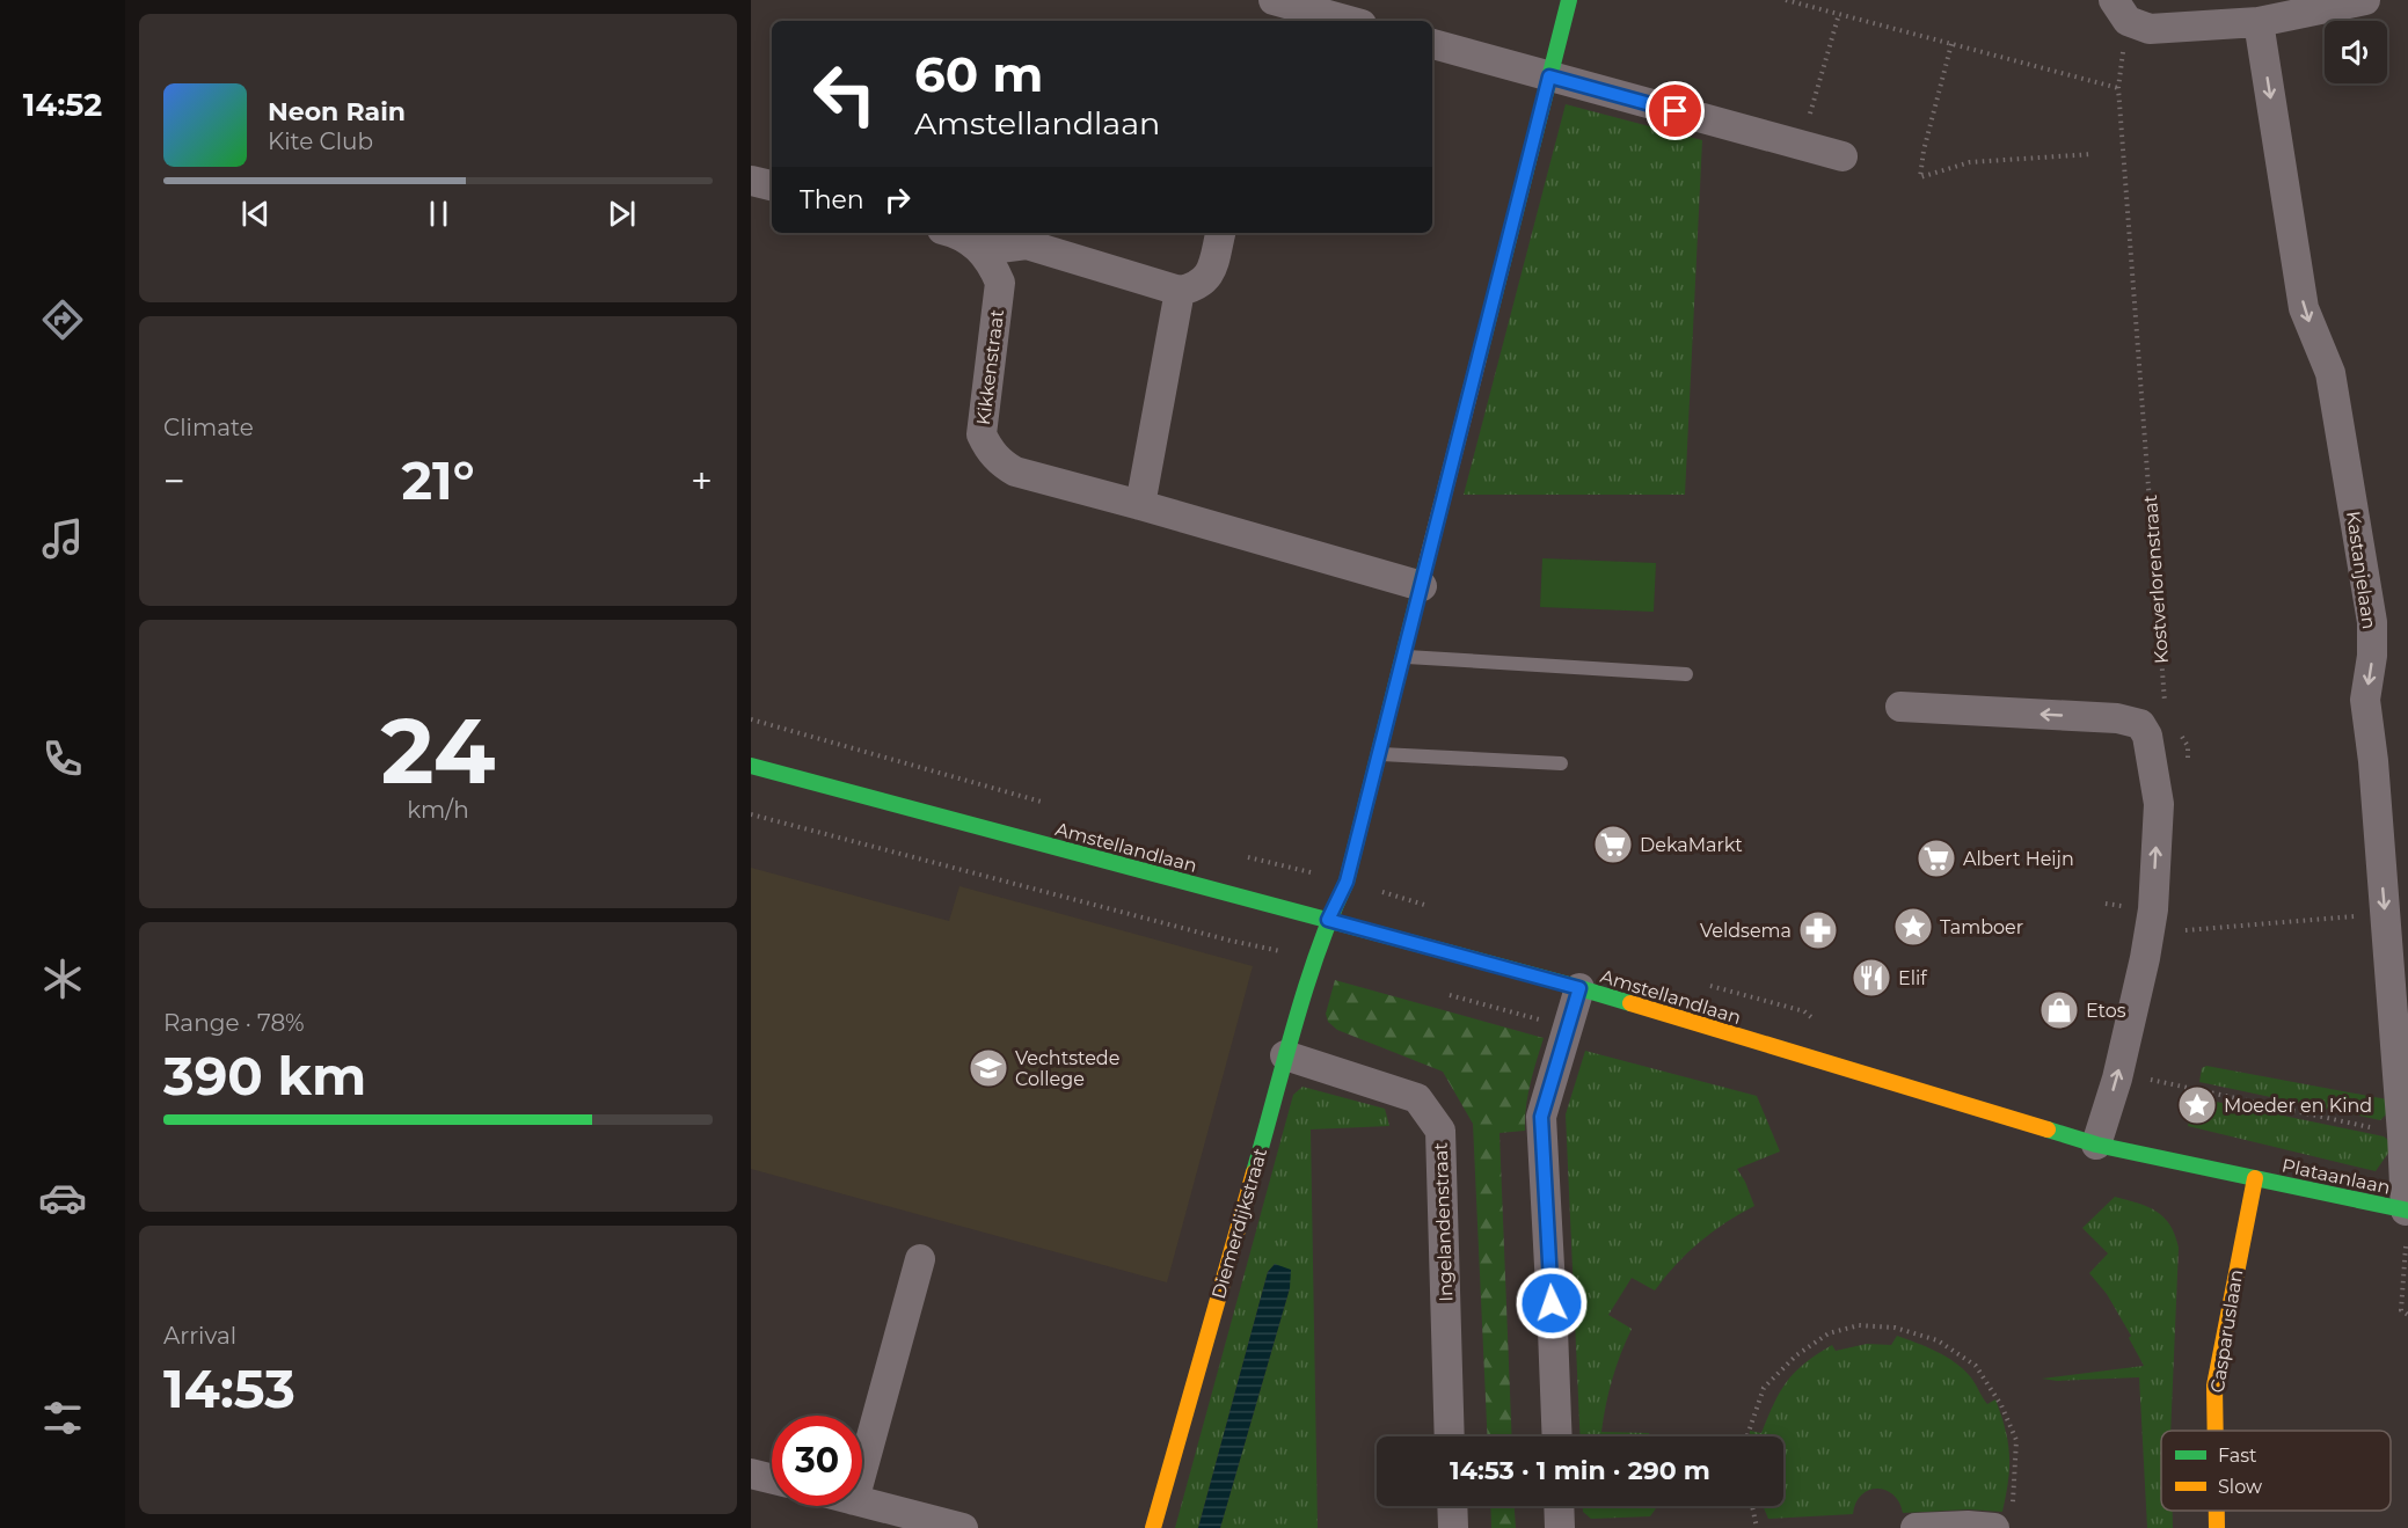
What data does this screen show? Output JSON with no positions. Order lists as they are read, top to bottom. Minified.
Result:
{"streets":{"main road":["Amstellandlaan","Plataanlaan","Diemerdijkstraat","Casparuslaan"],"street":["Kikkenstraat","Kastanjelaan","Ingelandenstraat"],"path":["Kostverlorenstraat"]},"crossings":[["Kikkenstraat","Diemerdijkstraat"],["Kastanjelaan","Plataanlaan"],["Amstellandlaan","Plataanlaan"],["Amstellandlaan","Diemerdijkstraat"],["Amstellandlaan","Casparuslaan"],["Plataanlaan","Casparuslaan"],["Ingelandenstraat","Diemerdijkstraat"]],"one_way":["Kastanjelaan"],"places":{"supermarket":["DekaMarkt","Albert Heijn"],"place":["Tamboer","Moeder en Kind"],"pharmacy":["Veldsema"],"restaurant":["Elif"],"shop":["Etos"],"school or university":["Vechtstede College"]},"legend":["Fast","Slow"],"page":{"tabs":"14:52","turn":["60 m","Amstellandlaan"],"song":["Neon Rain","Kite Club"],"then":"Then","tile":["Climate",["24","km/h"],["Range · 78%","390 km"],["Arrival","14:53"]],"heat":["−","21°","+"],"limit":"30","trip":"14:53 · 1 min · 290 m"}}
